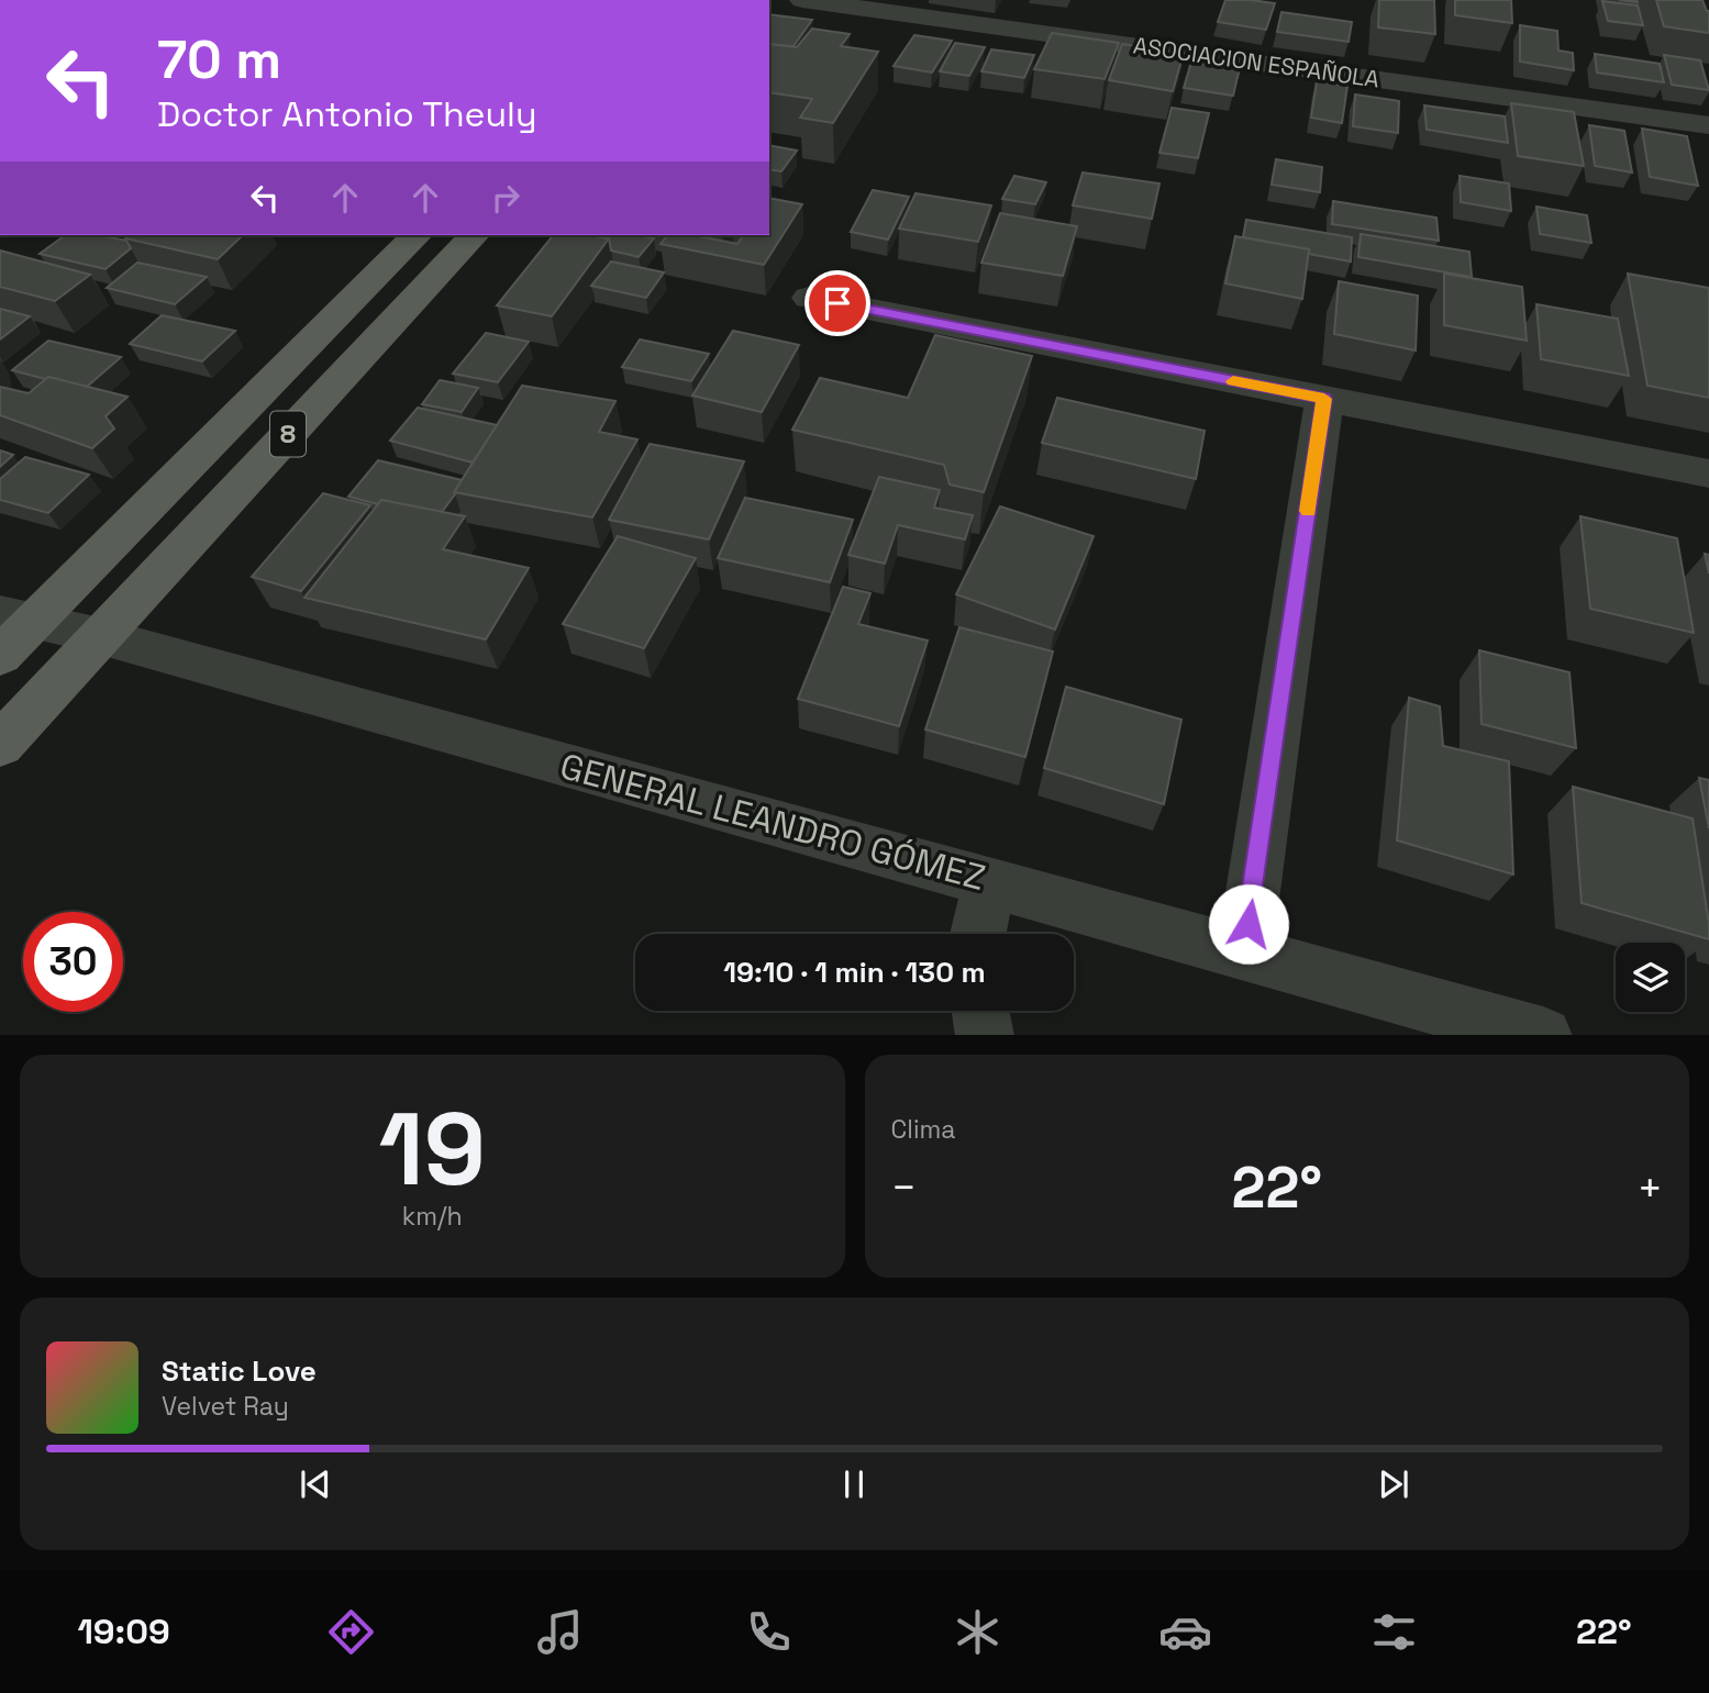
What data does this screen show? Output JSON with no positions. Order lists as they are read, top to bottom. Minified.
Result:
{"streets":{"main road":["8"],"street":["ASOCIACION ESPAÑOLA","GENERAL LEANDRO GÓMEZ"]},"crossings":[["8","GENERAL LEANDRO GÓMEZ"]],"page":{"turn":["70 m","Doctor Antonio Theuly"],"limit":"30","trip":"19:10 · 1 min · 130 m","tile":[["19","km/h"],"Clima"],"heat":["−","22°","+"],"song":["Static Love","Velvet Ray"],"tabs":["19:09","22°"]}}
